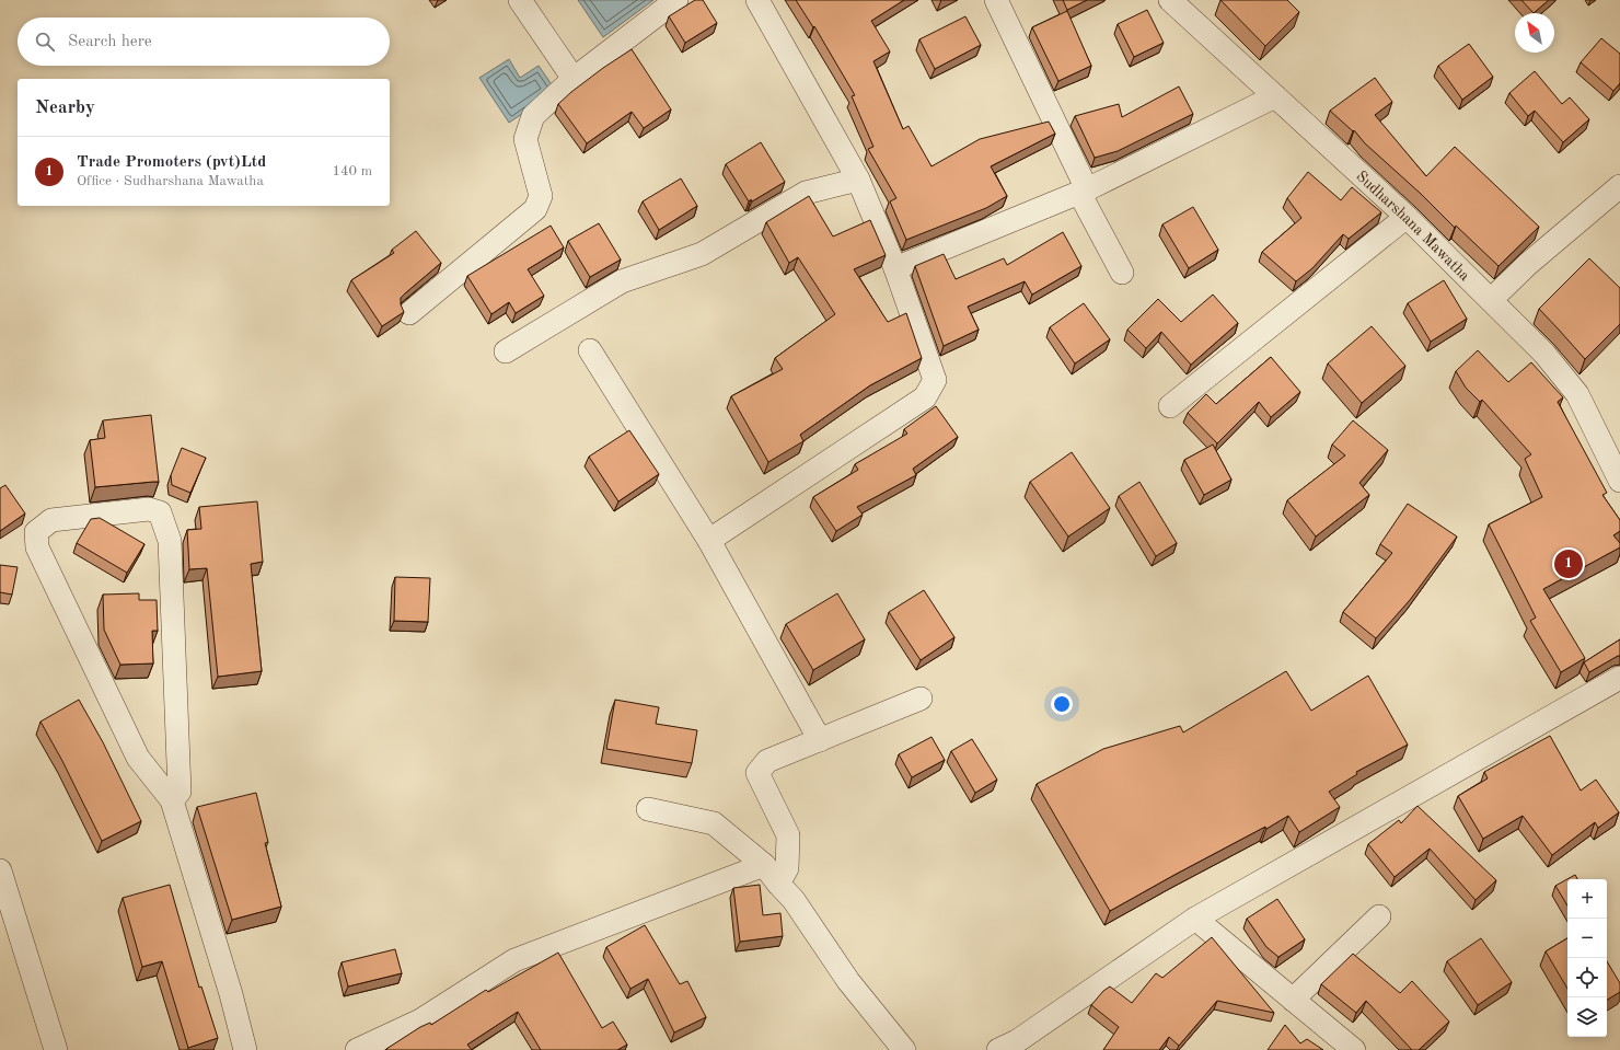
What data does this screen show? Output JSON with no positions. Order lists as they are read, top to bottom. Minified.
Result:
{"streets":{"street":["Sudharshana Mawatha"]},"north":"top left","page":{"search":"Search here","heading":"Nearby","list":[{"mark":"1","name":"Trade Promoters (pvt)Ltd","note":"Office · Sudharshana Mawatha","value":"140 m"}],"pins":"1","map_buttons":["+","−"]}}
